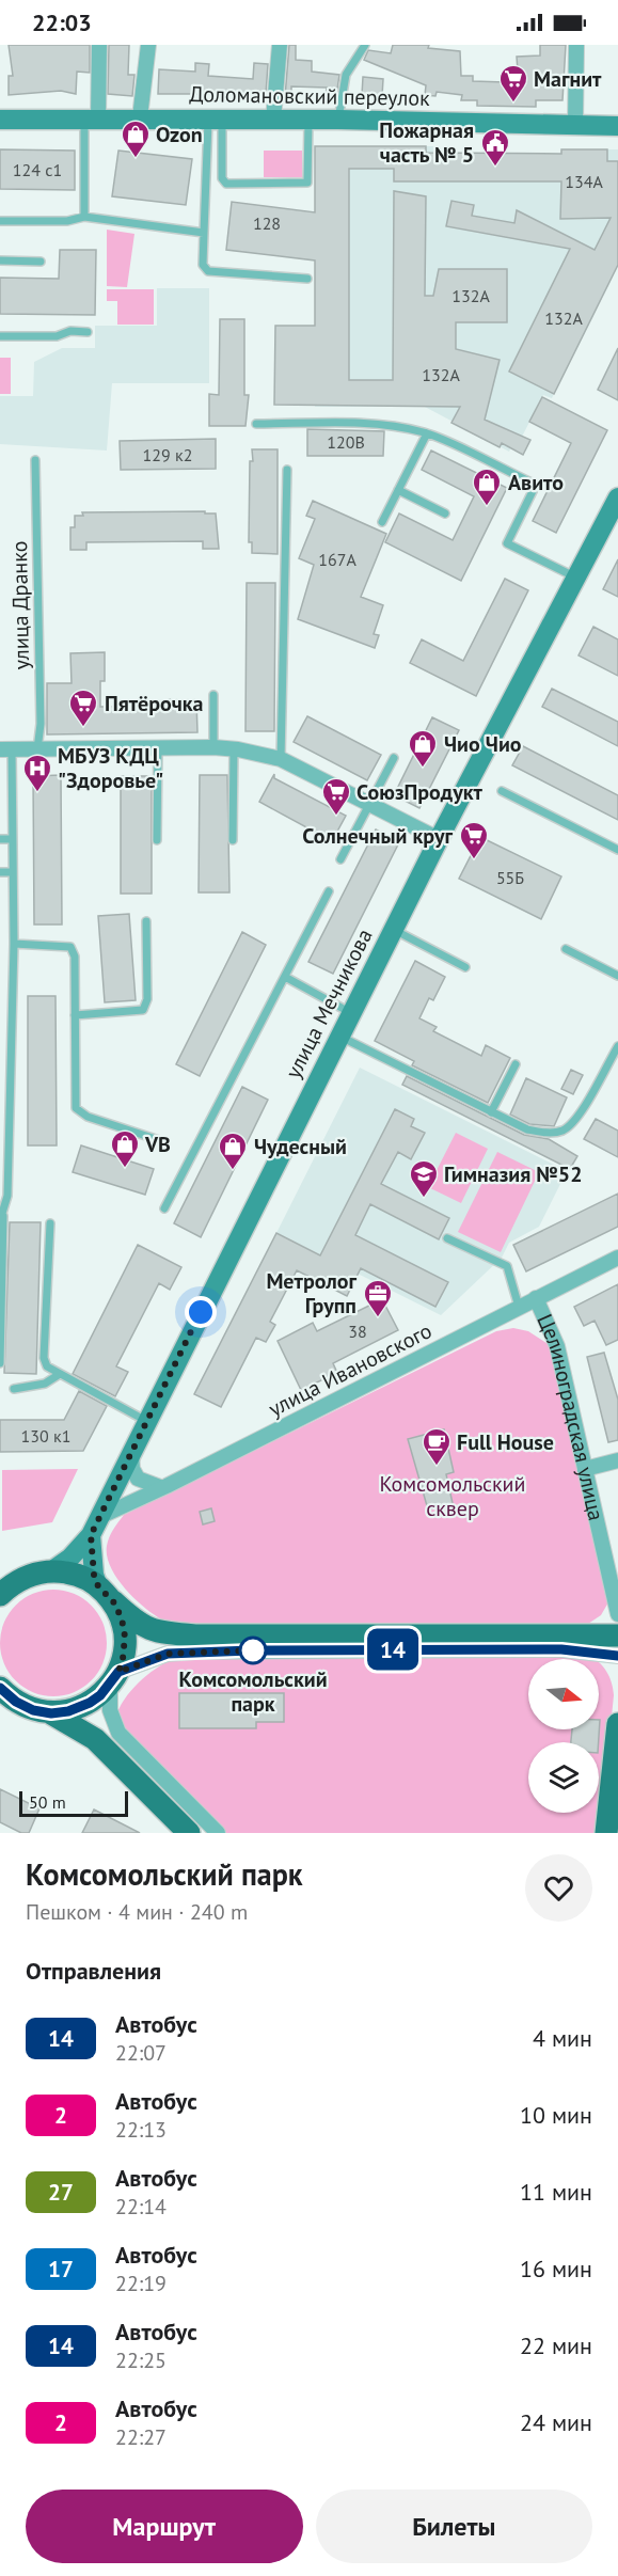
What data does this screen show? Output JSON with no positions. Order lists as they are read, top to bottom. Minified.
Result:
{"streets":{"main road":["Доломановский переулок","улица Мечникова"],"street":["улица Ивановского","Целиноградская улица"],"lane":["улица Дранко"]},"crossings":[["улица Мечникова","улица Ивановского"],["улица Ивановского","Целиноградская улица"]],"parks":["Комсомольский сквер"],"places":{"supermarket":["Магнит","Пятёрочка","СоюзПродукт","Солнечный круг"],"shop":["Ozon","Авито","Чио Чио","VB","Чудесный"],"public building":["Пожарная часть № 5"],"hospital":["МБУЗ КДЦ \"Здоровье\""],"school or university":["Гимназия №52"],"office":["Метролог Групп"],"cafe":["Full House"],"other":["Комсомольский парк"]},"lines":["bus line 14"],"house_numbers":["124 с1","134А","128","132А","132А","132А","120В","129 к2","167А","55Б","38","130 к1"],"scale_bar":"50 m","north":"right","page":{"status":"22:03","on_map":"14","scale":"50 m","heading":[["Комсомольский парк","Пешком · 4 мин · 240 m"],"Отправления"],"list":[{"mark":"14","name":"Автобус","note":"22:07","value":"4 мин"},{"mark":"2","name":"Автобус","note":"22:13","value":"10 мин"},{"mark":"27","name":"Автобус","note":"22:14","value":"11 мин"},{"mark":"17","name":"Автобус","note":"22:19","value":"16 мин"},{"mark":"14","name":"Автобус","note":"22:25","value":"22 мин"},{"mark":"2","name":"Автобус","note":"22:27","value":"24 мин"}],"buttons":["Маршрут","Билеты"]}}
